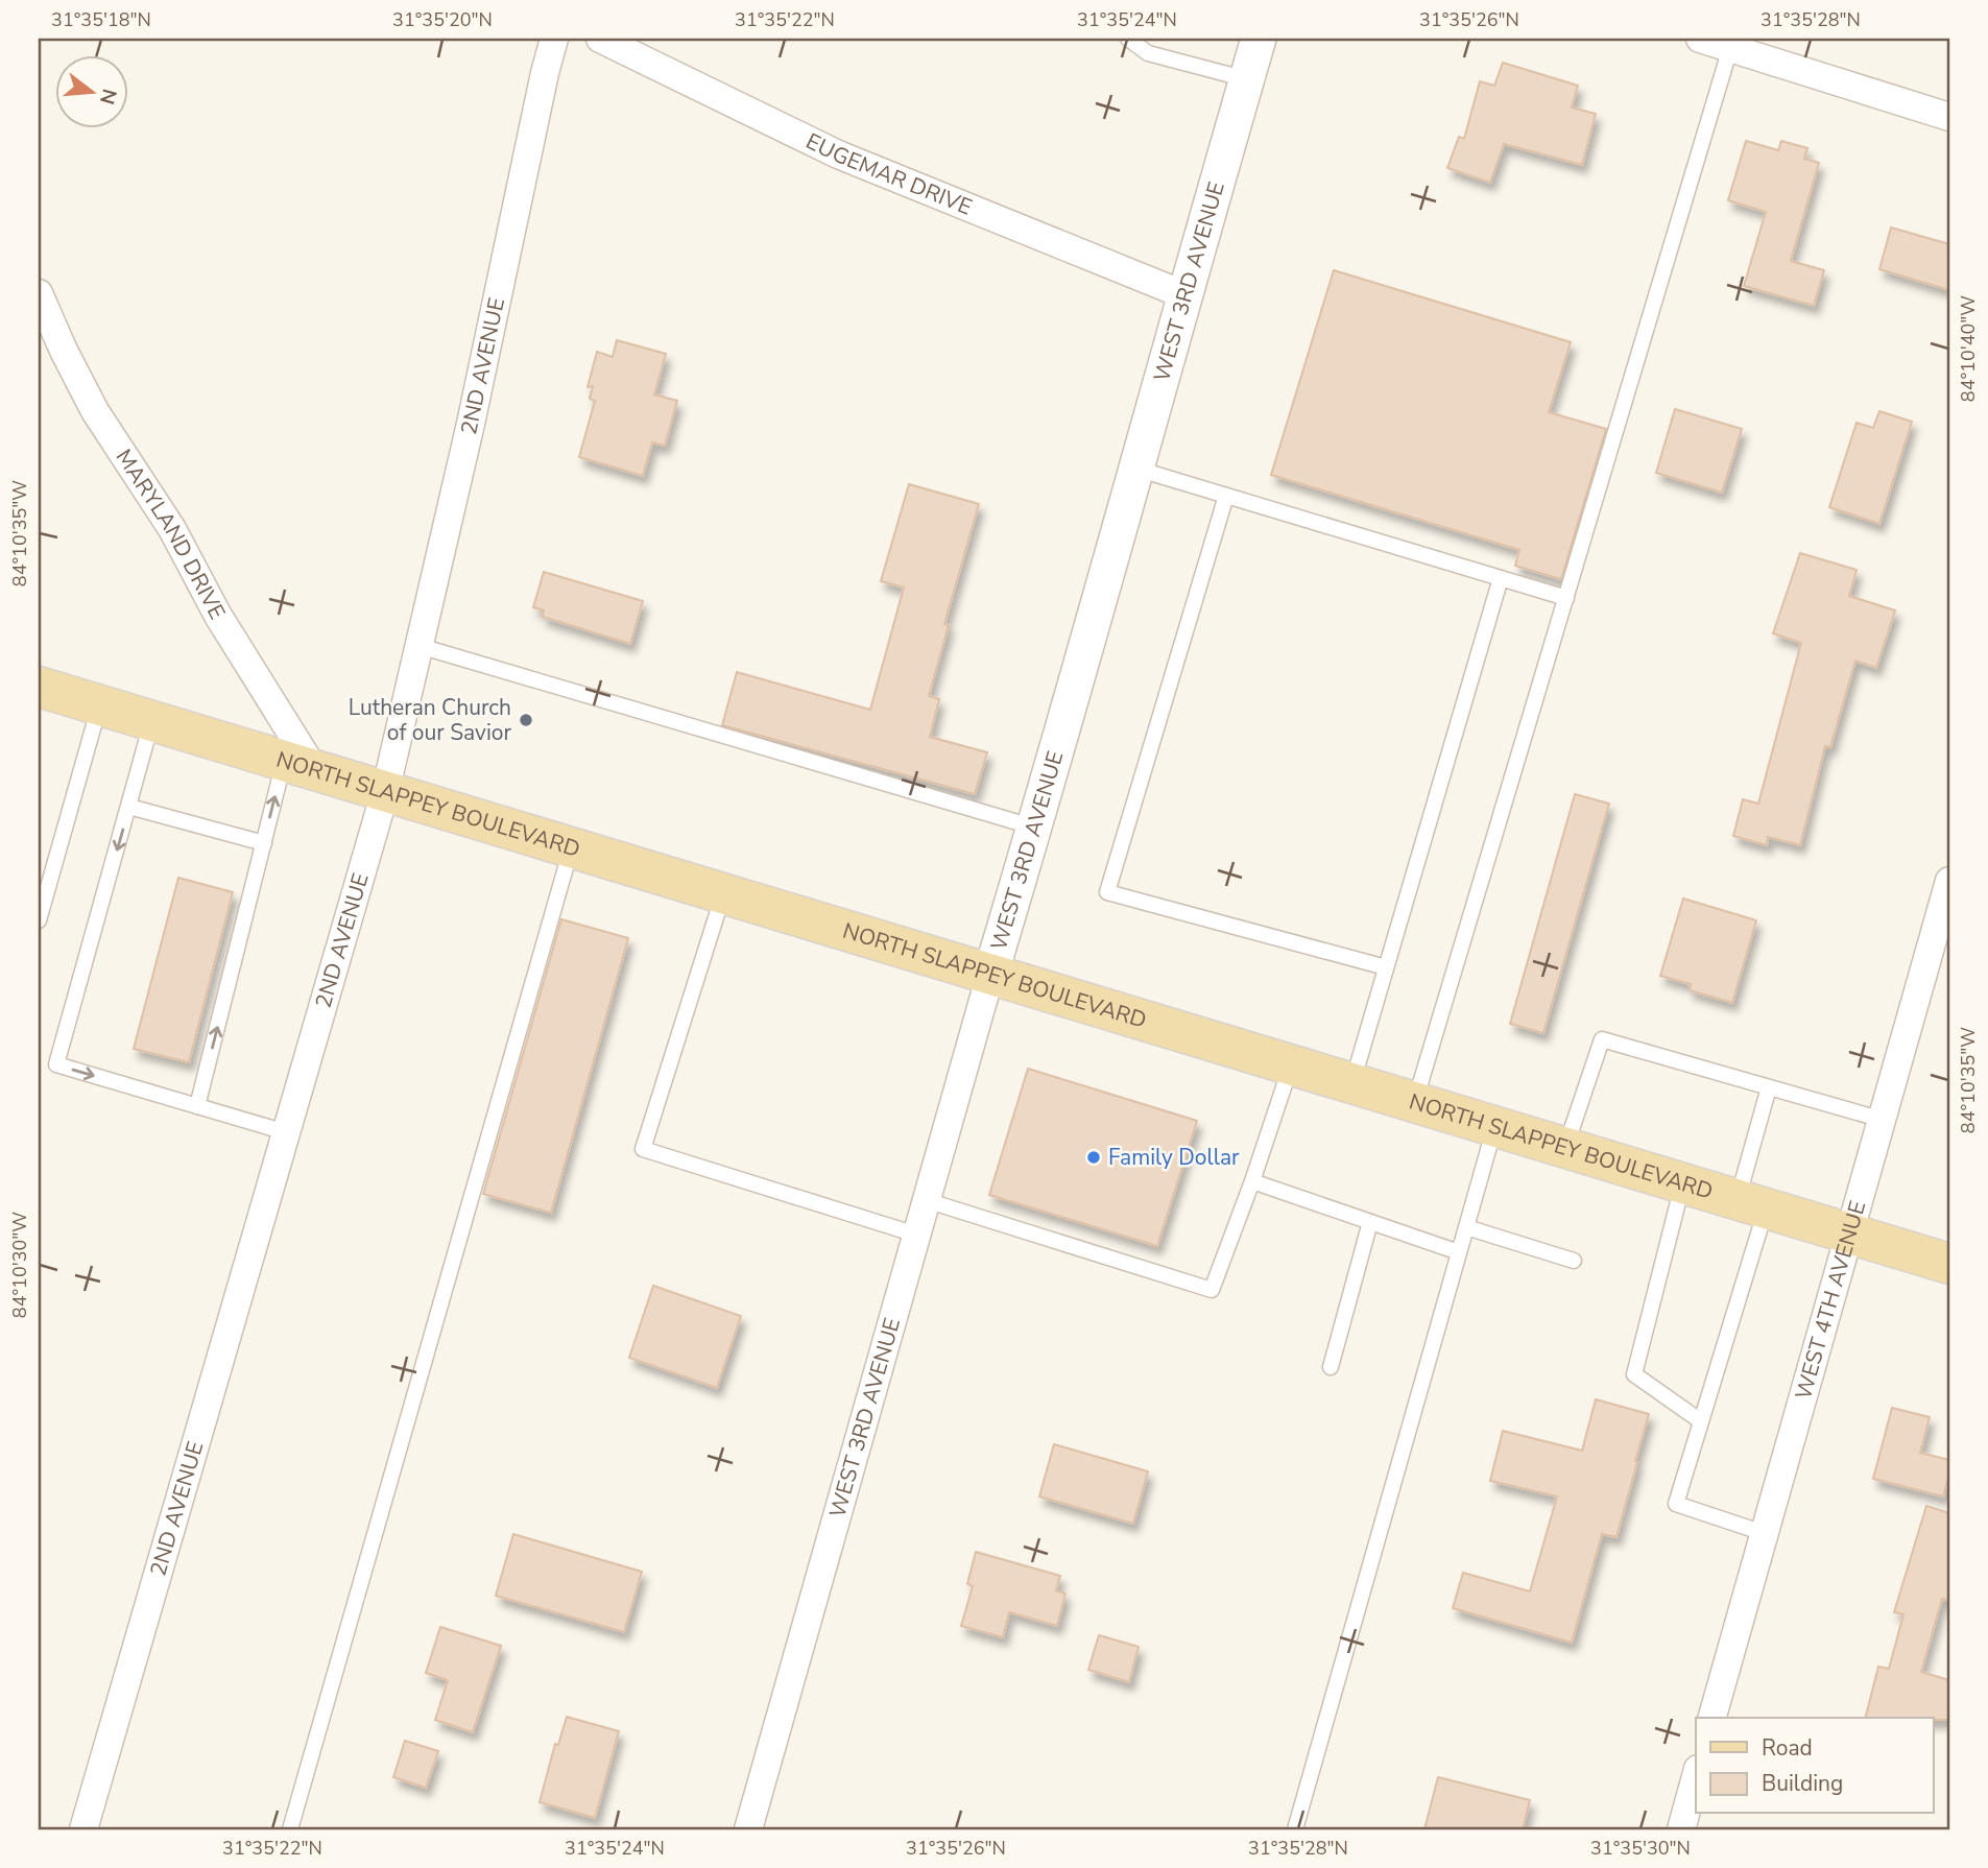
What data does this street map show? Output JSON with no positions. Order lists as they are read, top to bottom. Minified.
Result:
{"streets":{"main road":["NORTH SLAPPEY BOULEVARD"],"street":["EUGEMAR DRIVE","WEST 3RD AVENUE","2ND AVENUE","MARYLAND DRIVE","WEST 4TH AVENUE"]},"crossings":[["EUGEMAR DRIVE","WEST 3RD AVENUE"],["WEST 3RD AVENUE","NORTH SLAPPEY BOULEVARD"],["2ND AVENUE","NORTH SLAPPEY BOULEVARD"],["MARYLAND DRIVE","NORTH SLAPPEY BOULEVARD"],["NORTH SLAPPEY BOULEVARD","WEST 4TH AVENUE"]],"places":["Lutheran Church of our Savior","Family Dollar"],"legend":["Road","Building"],"north":"right","coordinates":["31°35'18\"N","31°35'20\"N","31°35'22\"N","31°35'24\"N","31°35'26\"N","31°35'28\"N","84°10'40\"W","84°10'35\"W","84°10'30\"W","31°35'30\"N"]}
